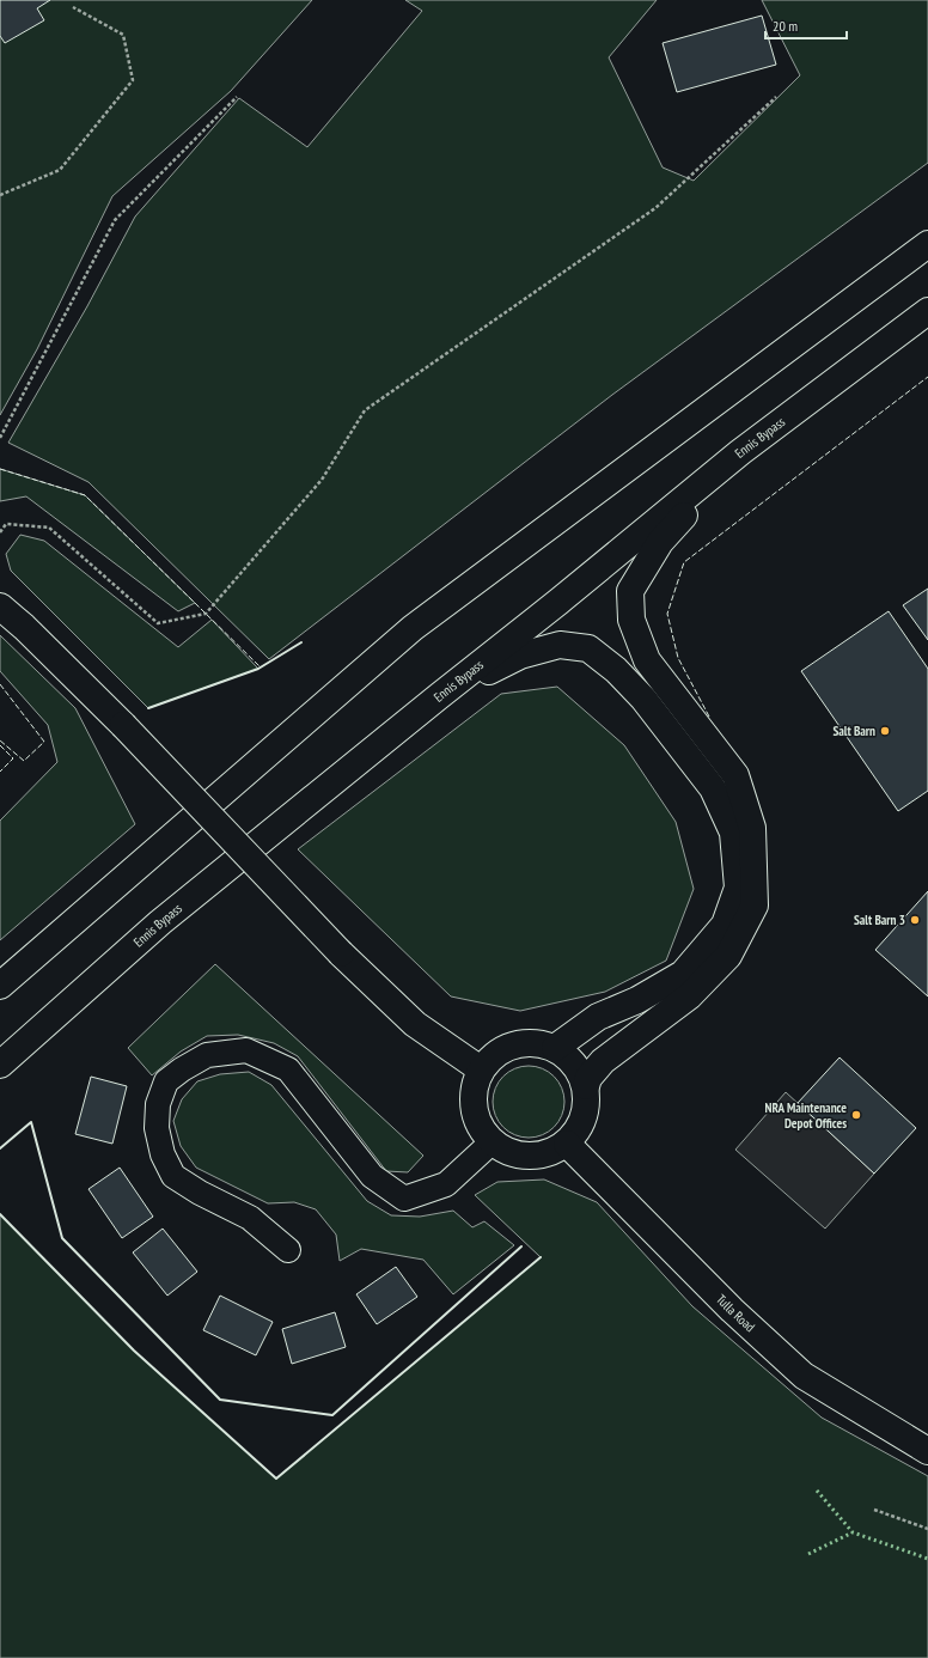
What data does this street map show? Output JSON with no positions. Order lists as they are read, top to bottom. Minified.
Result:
{"streets":{"main road":["Ennis Bypass","Tulla Road"]},"places":["Salt Barn","Salt Barn 3","NRA Maintenance Depot Offices"],"scale_bar":"20 m"}
